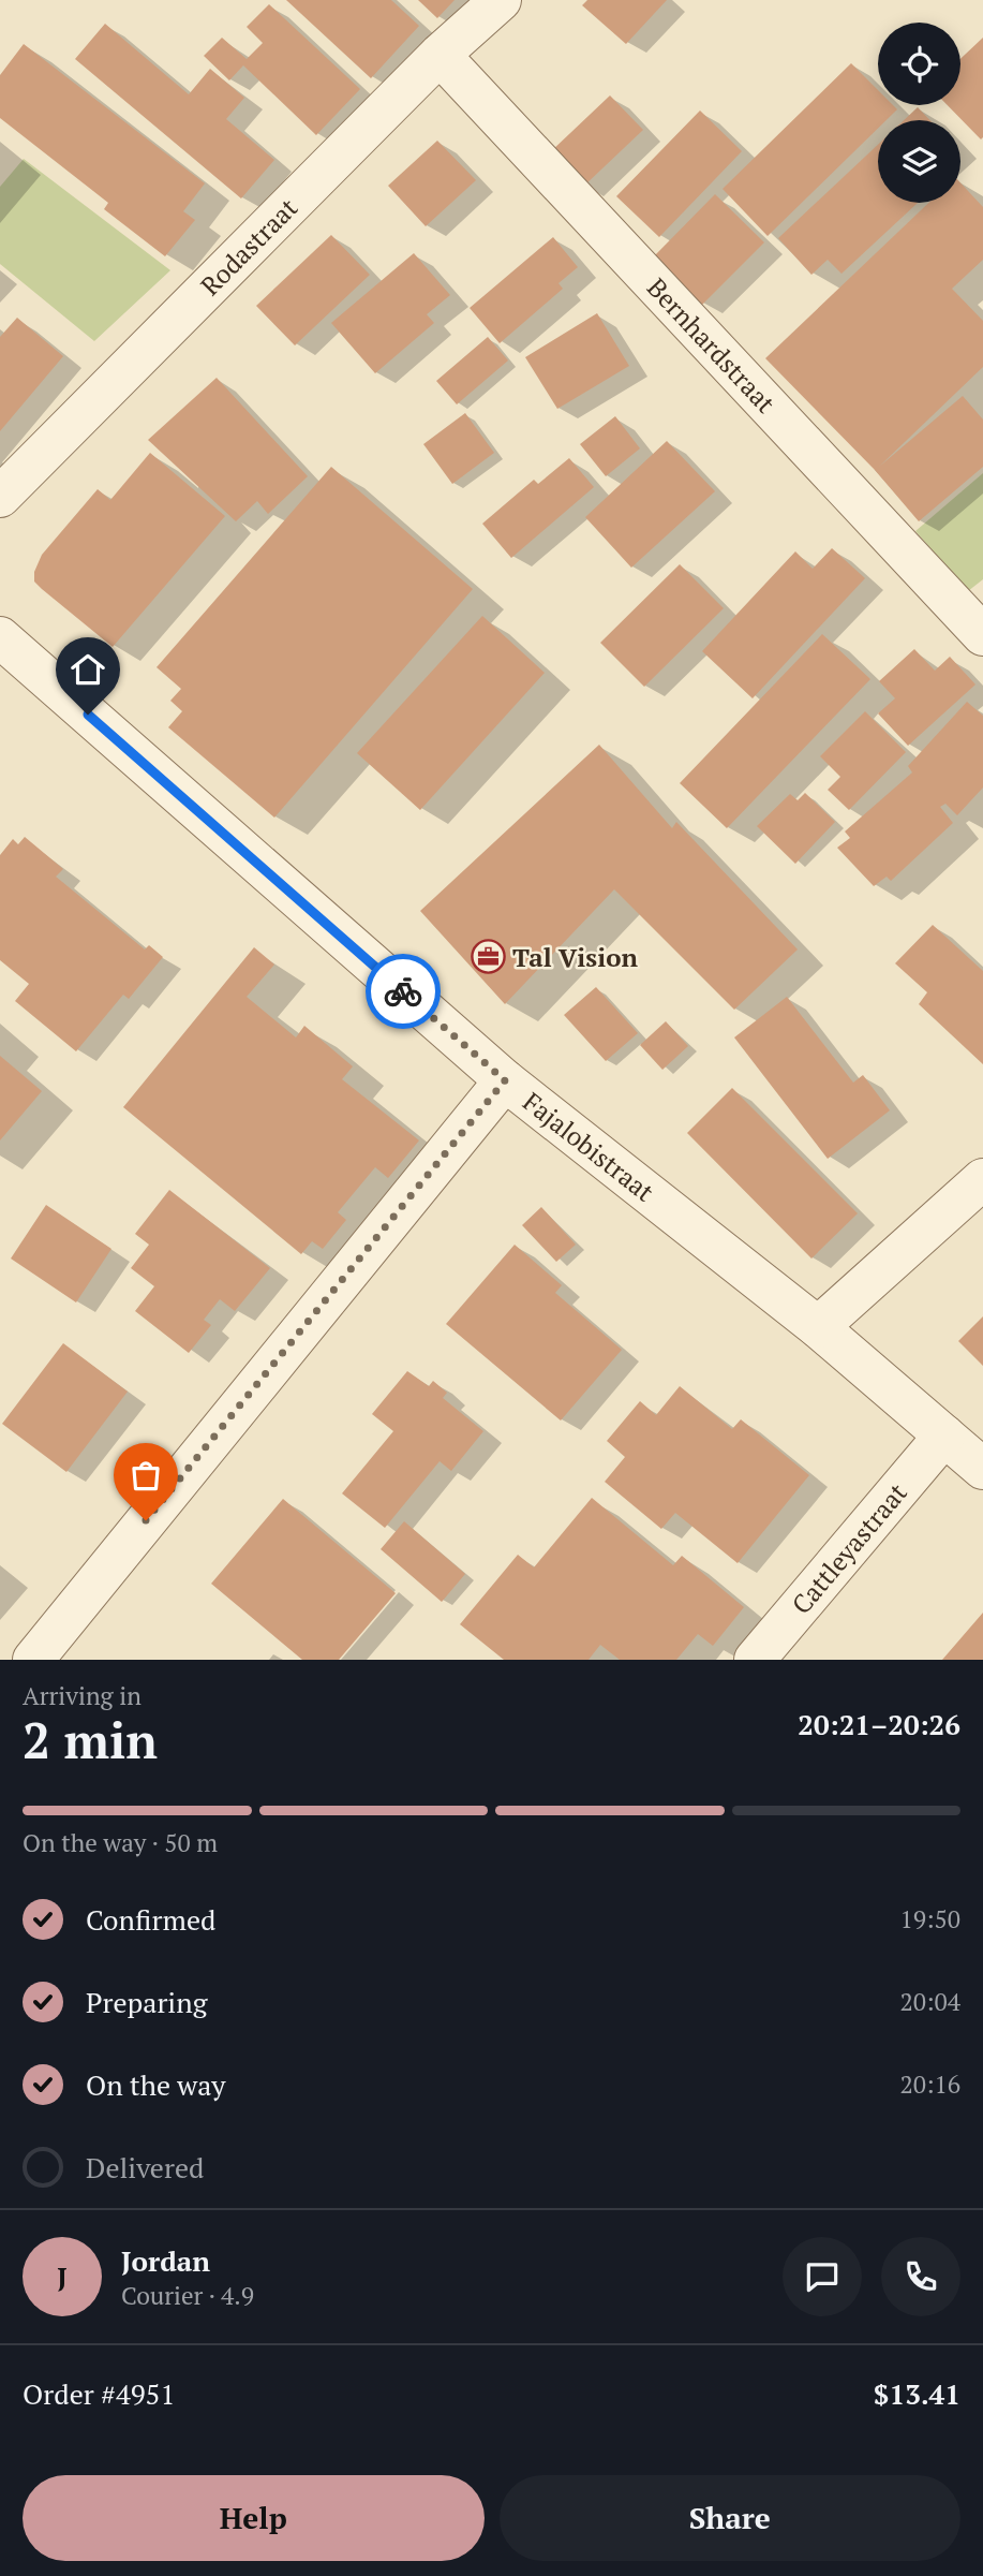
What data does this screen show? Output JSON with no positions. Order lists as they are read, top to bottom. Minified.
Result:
{"streets":{"street":["Rodastraat","Bernhardstraat","Fajalobistraat","Cattleyastraat"]},"crossings":[["Rodastraat","Bernhardstraat"],["Fajalobistraat","Cattleyastraat"]],"places":{"office":["Tal Vision"]},"page":{"heading":["2 min","Arriving in","20:21–20:26"],"panel":["Jordan","Courier · 4.9","Order #4951","$13.41"],"bar":"On the way · 50 m","list":[["Confirmed","19:50"],["Preparing","20:04"],["On the way","20:16"],"Delivered"],"round":"J","buttons":["Help","Share"]}}
